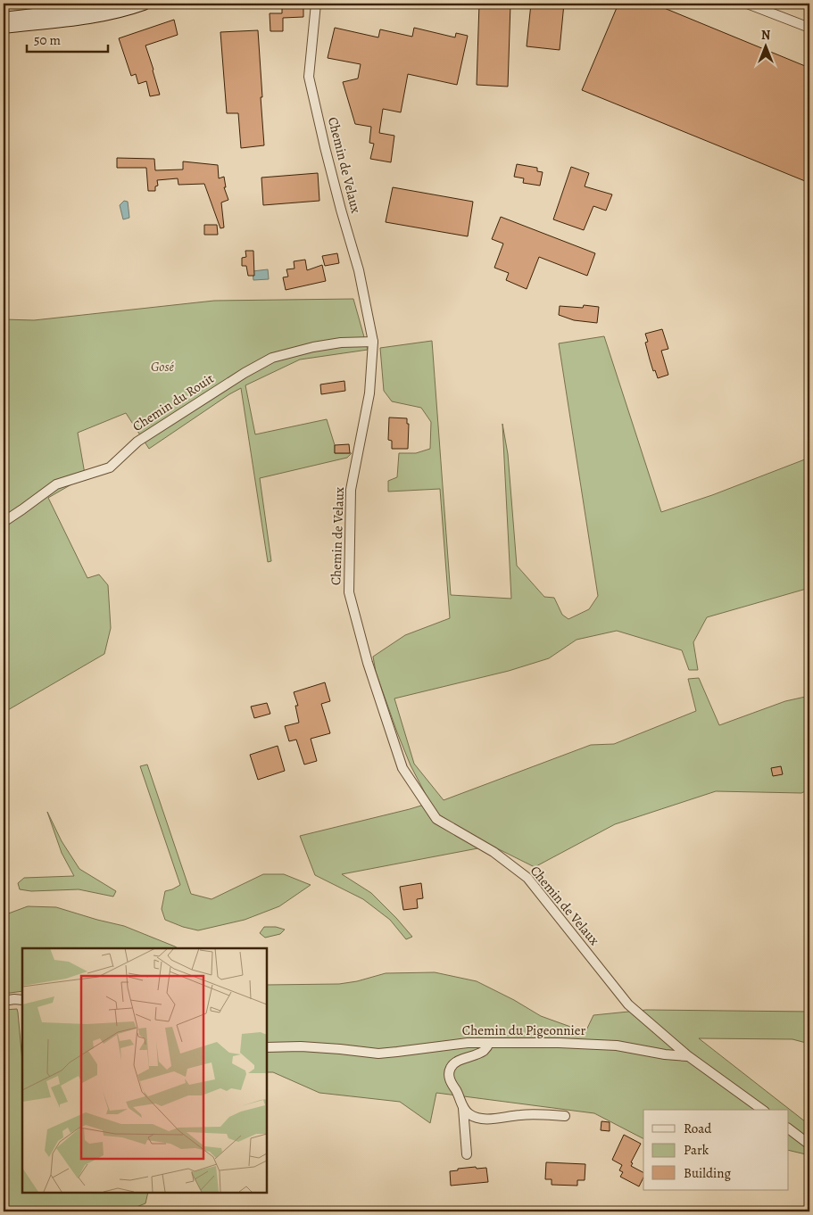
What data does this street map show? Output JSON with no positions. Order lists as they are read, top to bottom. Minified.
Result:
{"streets":{"street":["Chemin de Velaux","Chemin du Rouit","Chemin du Pigeonnier"]},"crossings":[["Chemin de Velaux","Chemin du Rouit"],["Chemin de Velaux","Chemin du Pigeonnier"]],"parks":["Gosé"],"legend":["Road","Park","Building"],"scale_bar":"50 m","north":"top"}
